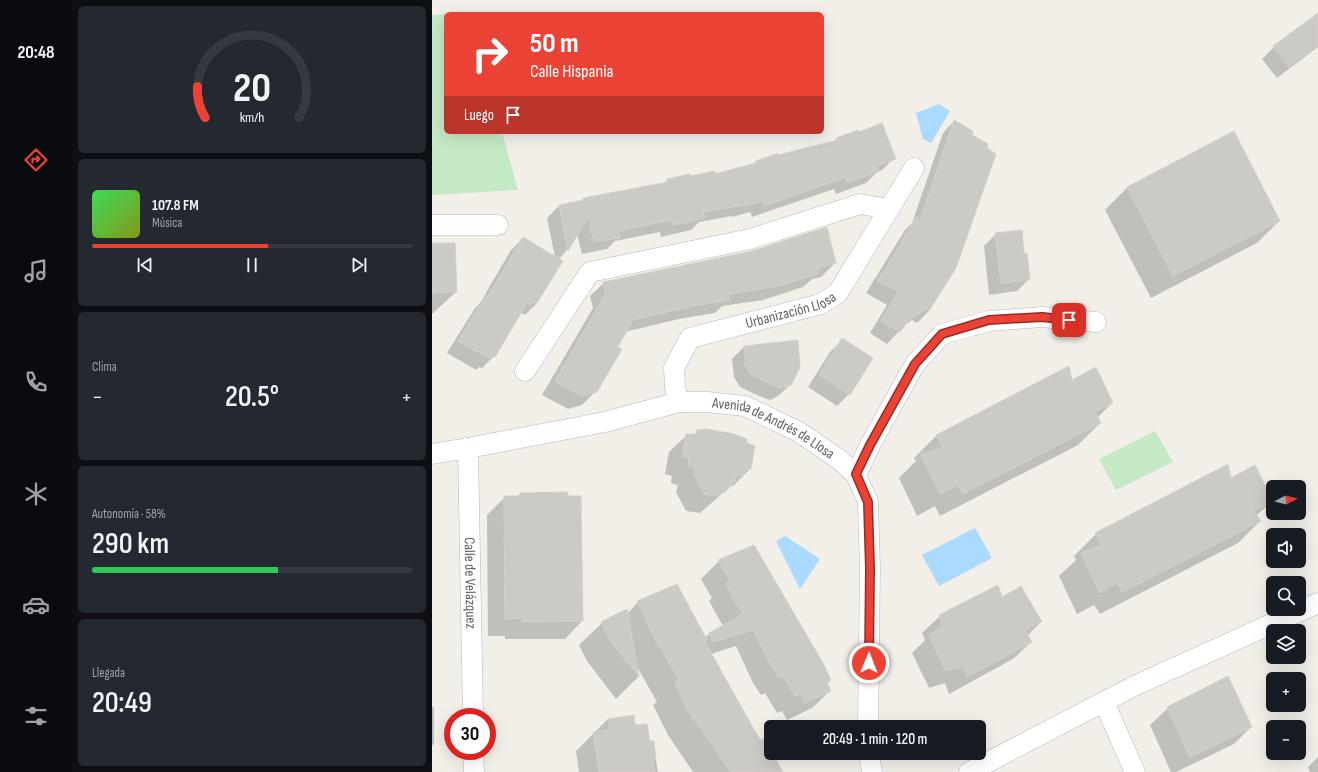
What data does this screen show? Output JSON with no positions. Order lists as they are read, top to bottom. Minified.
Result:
{"streets":{"street":["Urbanización Llosa","Avenida de Andrés de Llosa","Calle de Velázquez"]},"crossings":[["Urbanización Llosa","Avenida de Andrés de Llosa"],["Avenida de Andrés de Llosa","Calle de Velázquez"]],"north":"right","page":{"tabs":"20:48","turn":["50 m","Calle Hispania"],"then":"Luego","song":["107.8 FM","Música"],"tile":["Clima",["Autonomía · 58%","290 km"],["Llegada","20:49"]],"heat":["−","20.5°","+"],"map_buttons":["+","−"],"limit":"30","trip":"20:49 · 1 min · 120 m","gauge":["20","km/h"]}}
